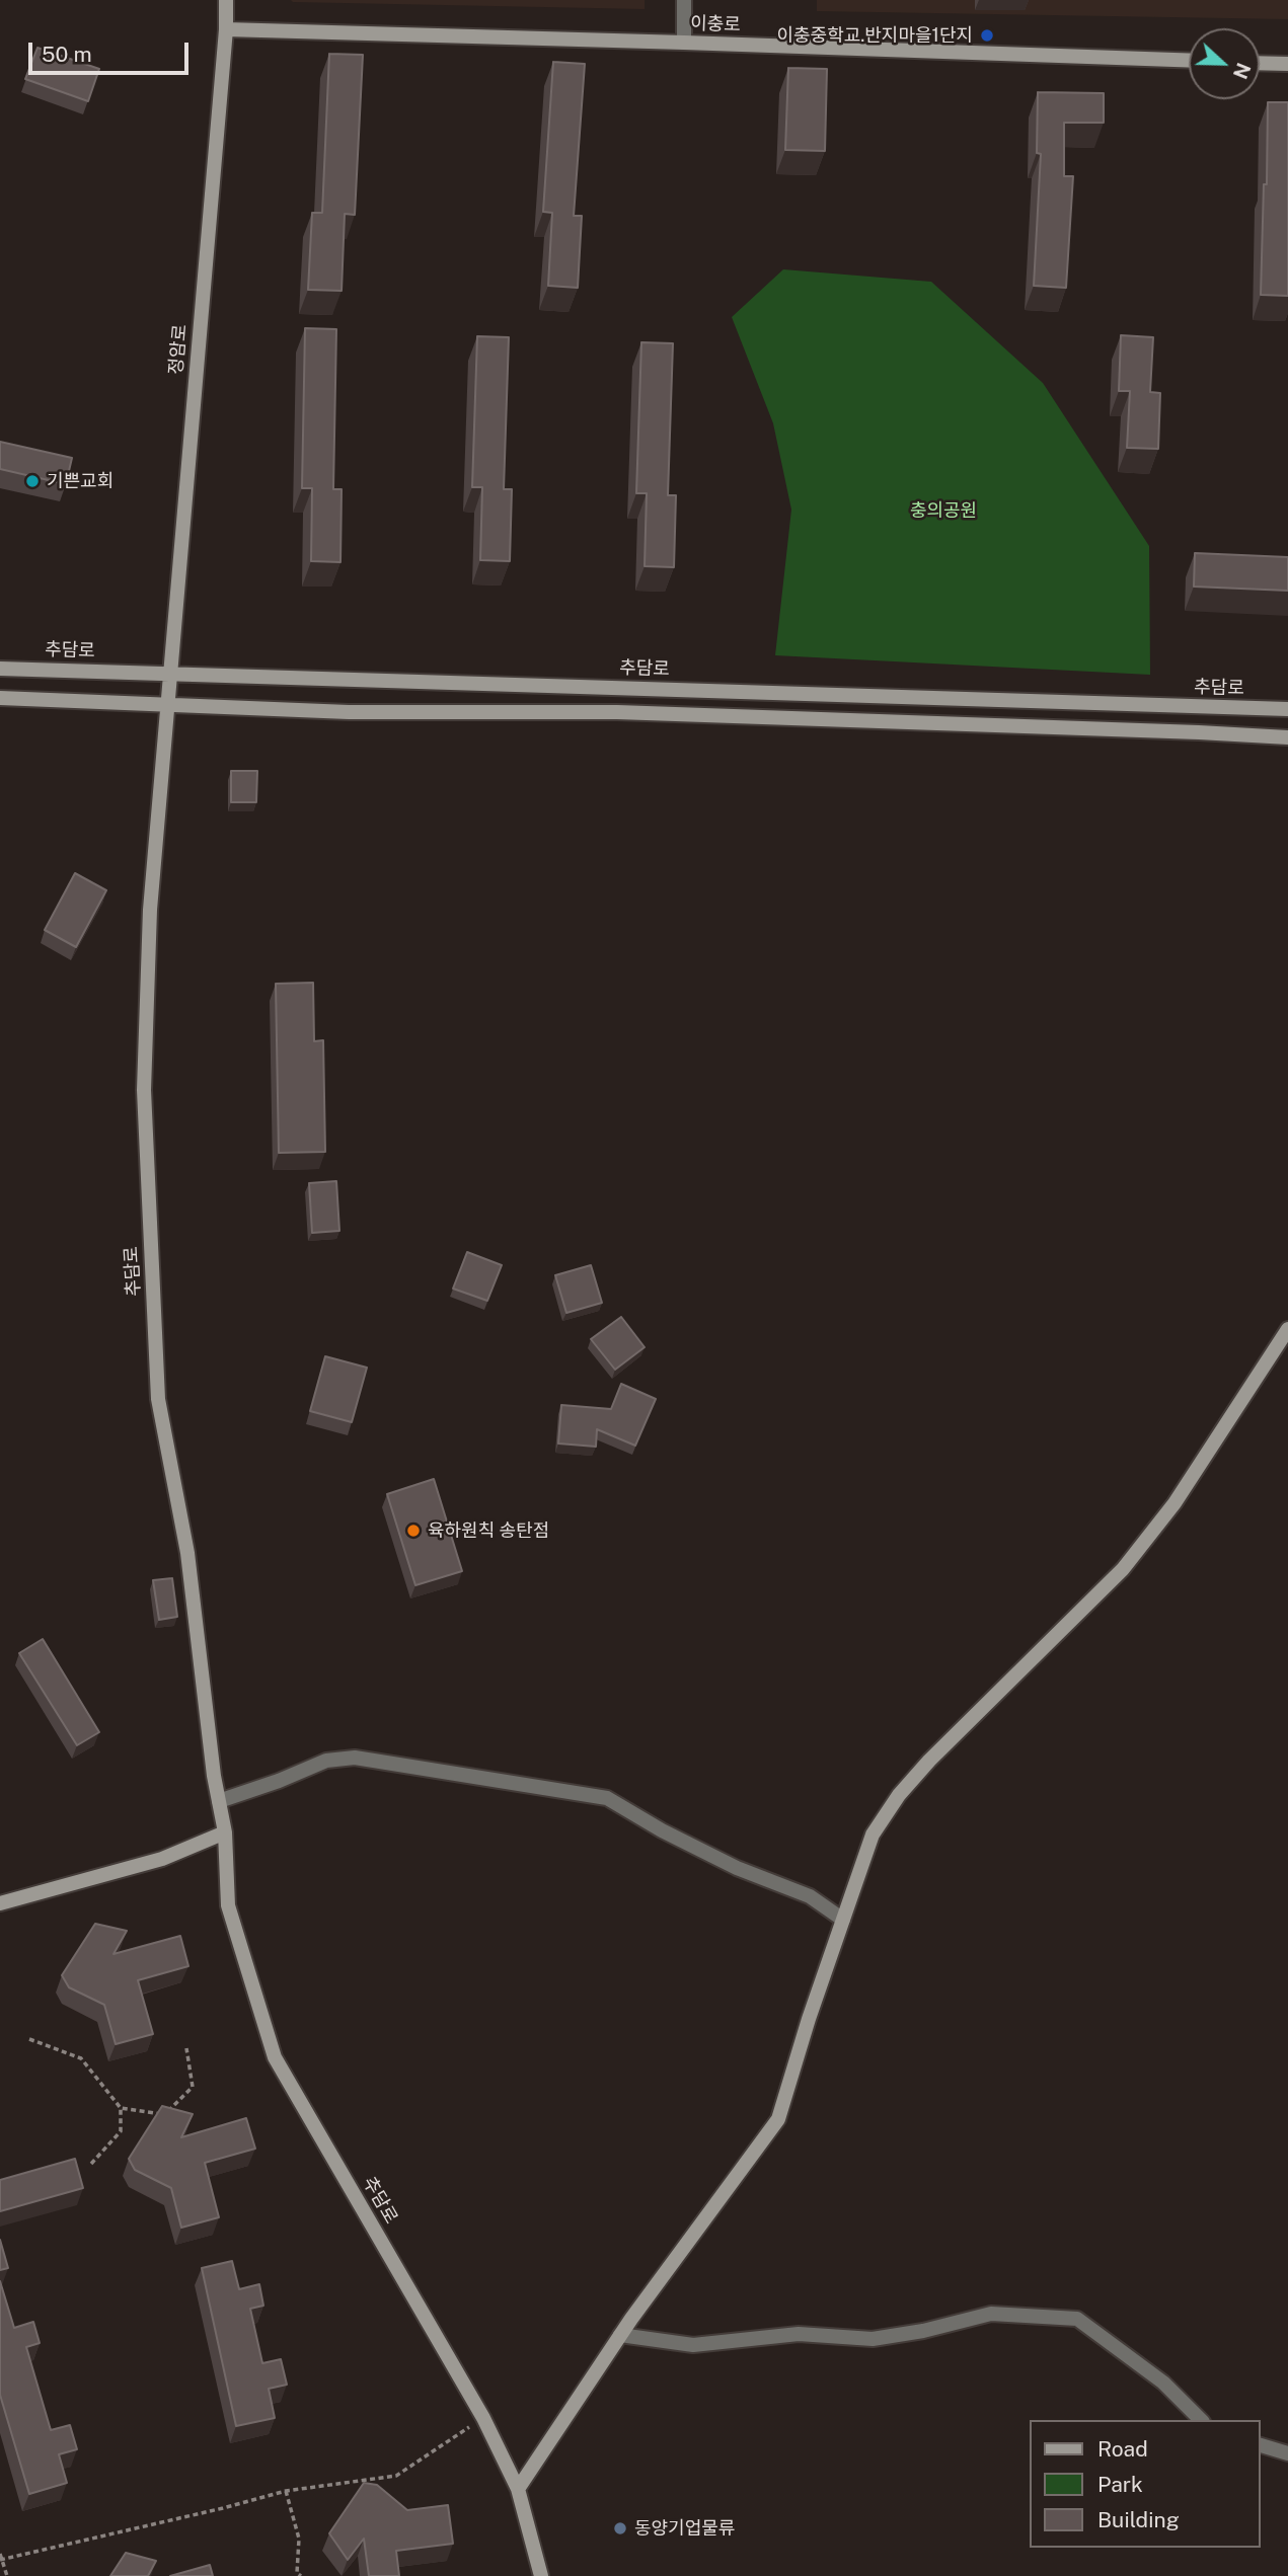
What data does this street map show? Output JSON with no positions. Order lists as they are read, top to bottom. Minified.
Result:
{"streets":{"street":["이충로","정암로","추담로"]},"crossings":[["이충로","정암로"],["정암로","추담로"]],"parks":["충의공원"],"places":["이충중학교.반지마을1단지","기쁜교회","육하원칙 송탄점","동양기업물류"],"legend":["Road","Park","Building"],"scale_bar":"50 m","north":"right"}
